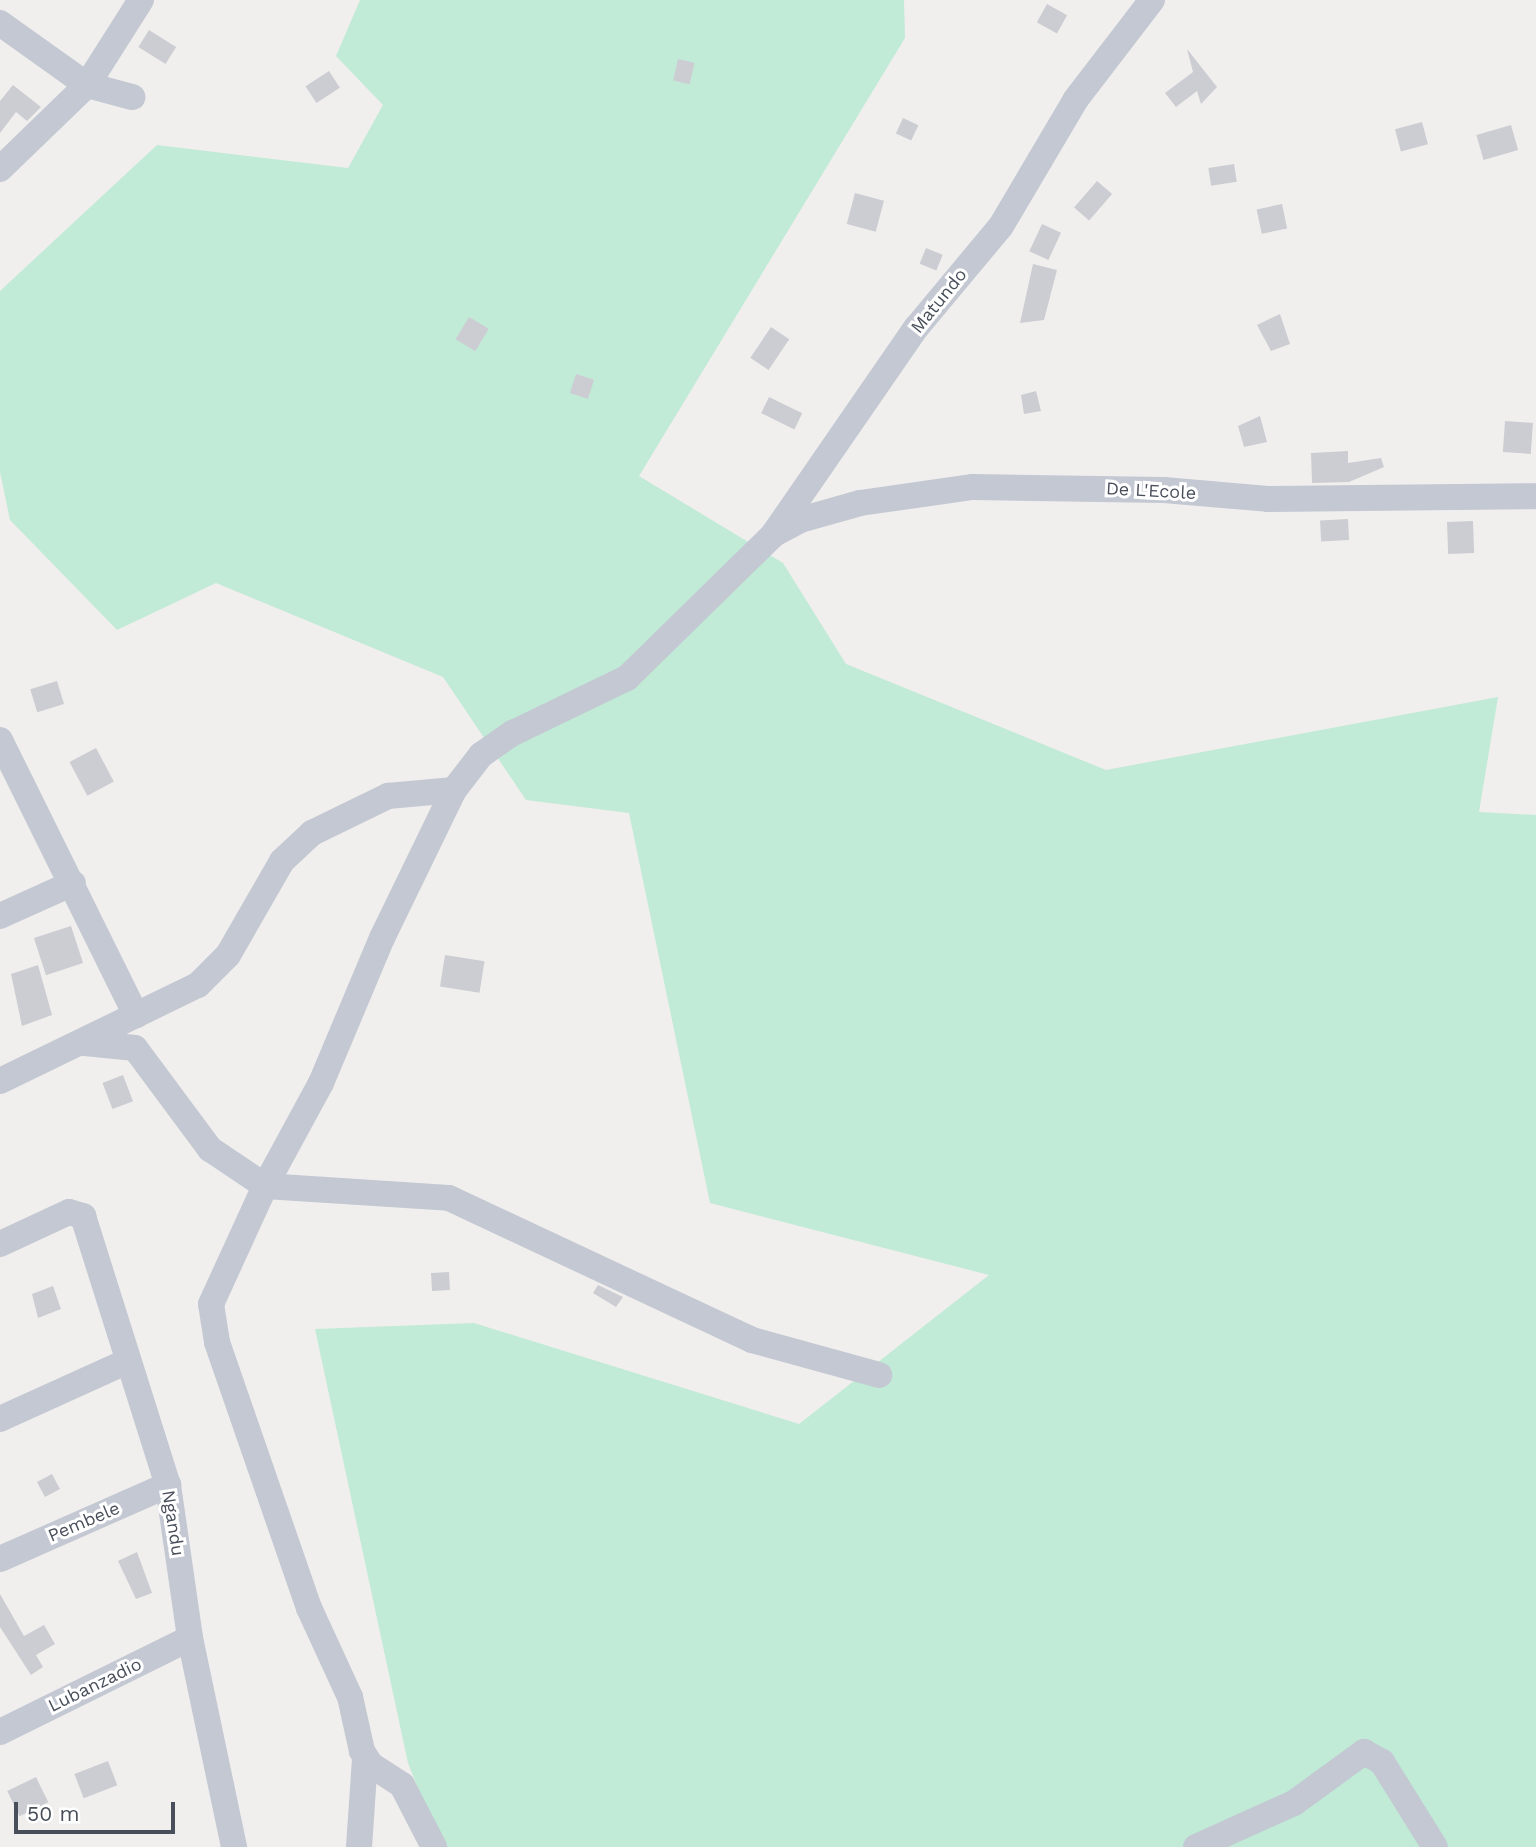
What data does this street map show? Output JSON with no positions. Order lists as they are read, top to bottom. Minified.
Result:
{"streets":{"street":["Matundo","De L'Ecole","Pembele","Ngandu","Lubanzadio"]},"crossings":[["Matundo","De L'Ecole"],["Pembele","Ngandu"],["Ngandu","Lubanzadio"]],"scale_bar":"50 m"}
